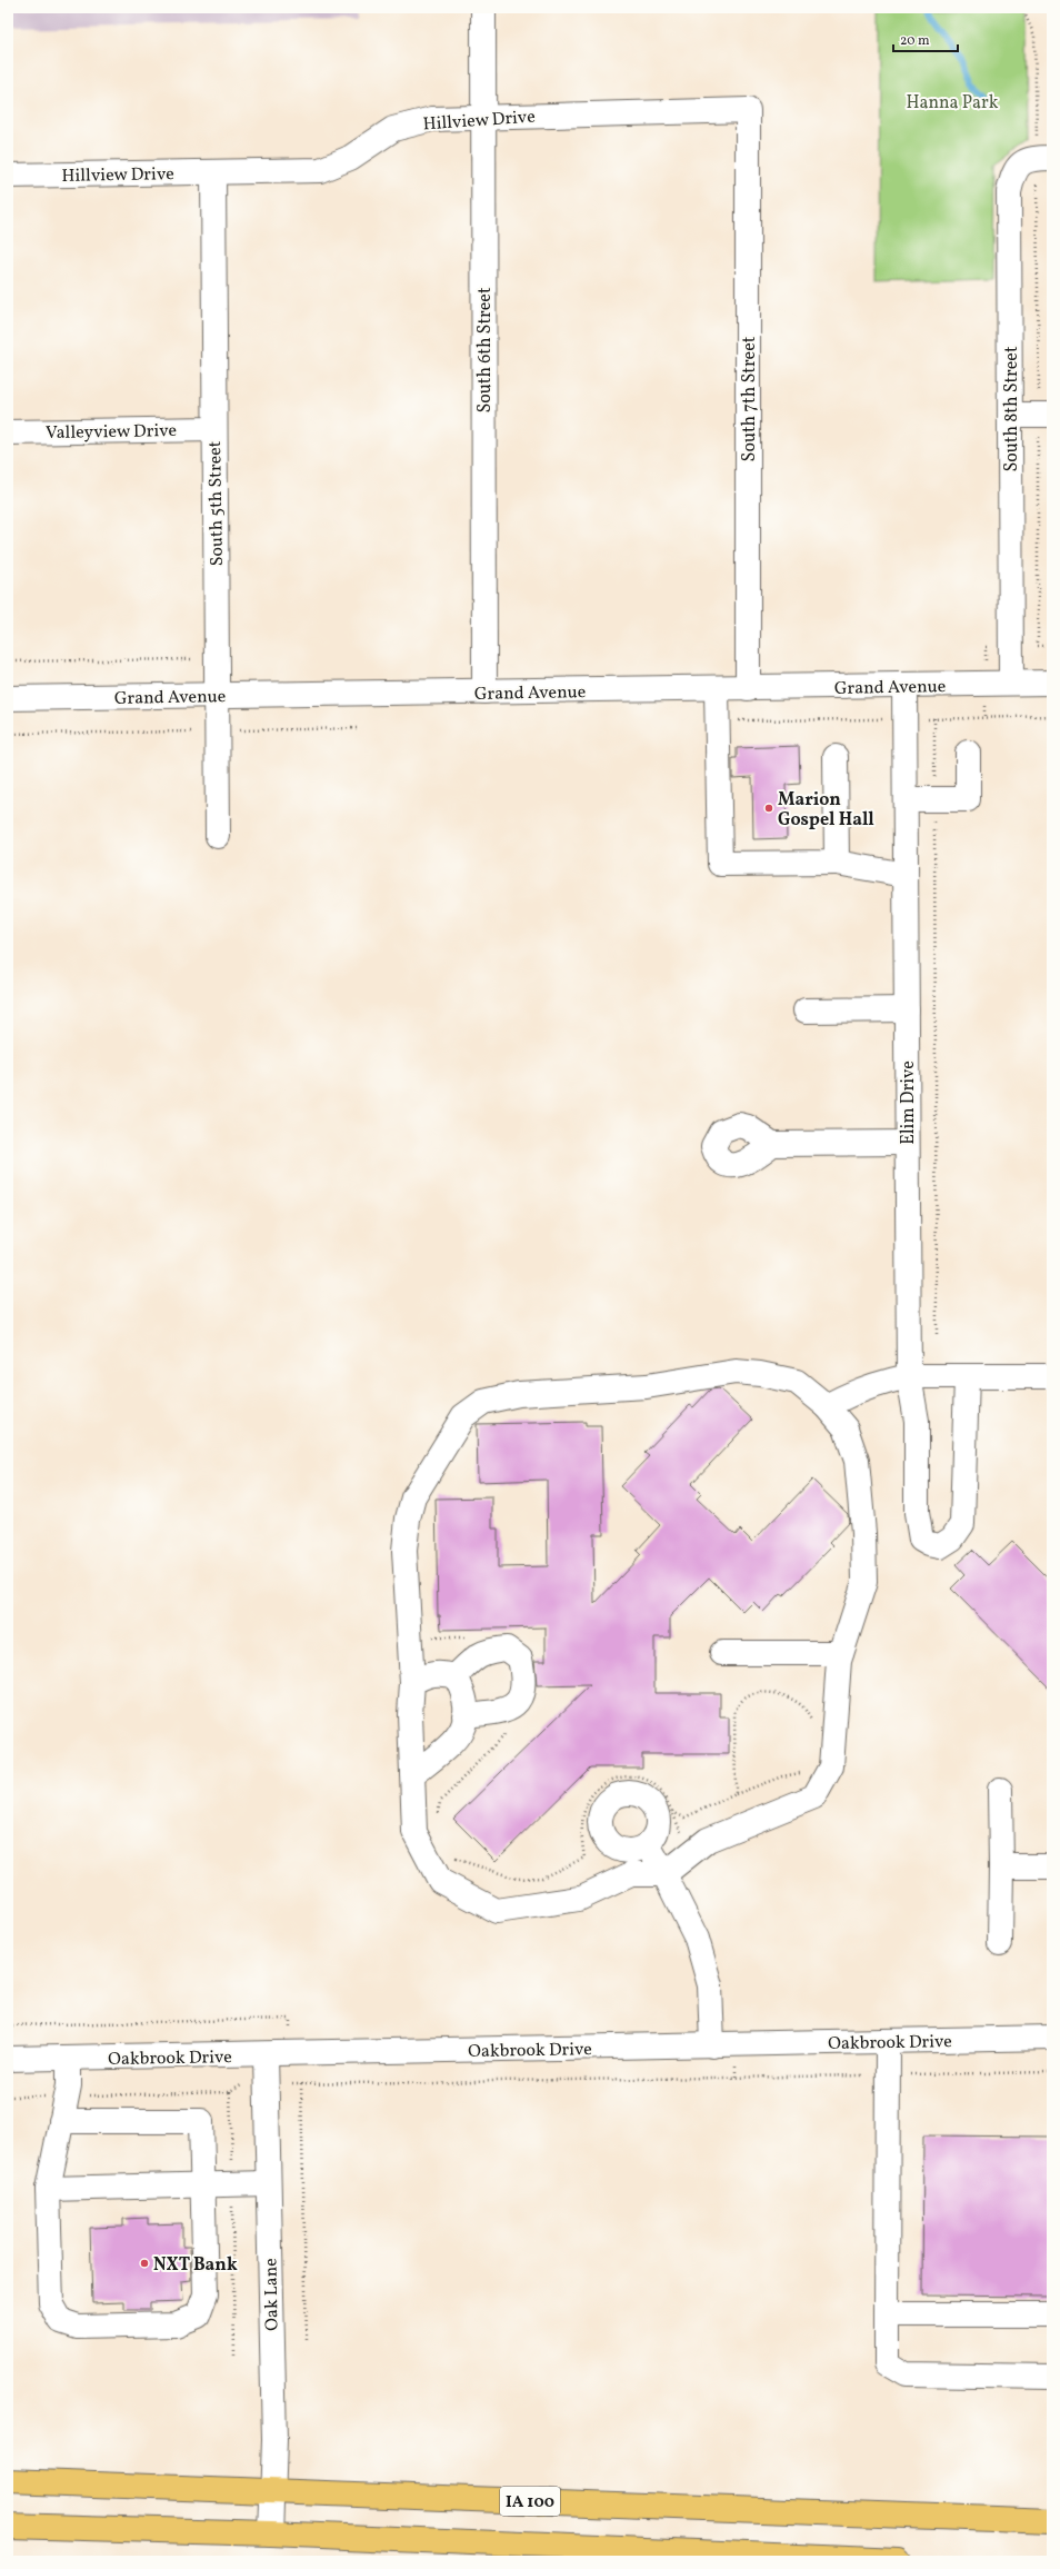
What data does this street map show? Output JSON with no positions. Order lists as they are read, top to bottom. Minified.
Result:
{"streets":{"highway":["IA 100"],"street":["Hillview Drive","South 6th Street","South 7th Street","South 8th Street","Valleyview Drive","South 5th Street","Grand Avenue","Elim Drive","Oakbrook Drive","Oak Lane"]},"crossings":[["Hillview Drive","South 6th Street"],["Hillview Drive","South 7th Street"],["Hillview Drive","South 5th Street"],["South 6th Street","Grand Avenue"],["South 7th Street","Grand Avenue"],["South 8th Street","Grand Avenue"],["Valleyview Drive","South 5th Street"],["South 5th Street","Grand Avenue"],["Grand Avenue","Elim Drive"],["Oakbrook Drive","Oak Lane"],["Oak Lane","IA 100"]],"parks":["Hanna Park"],"places":["Marion Gospel Hall","NXT Bank"],"scale_bar":"20 m"}
